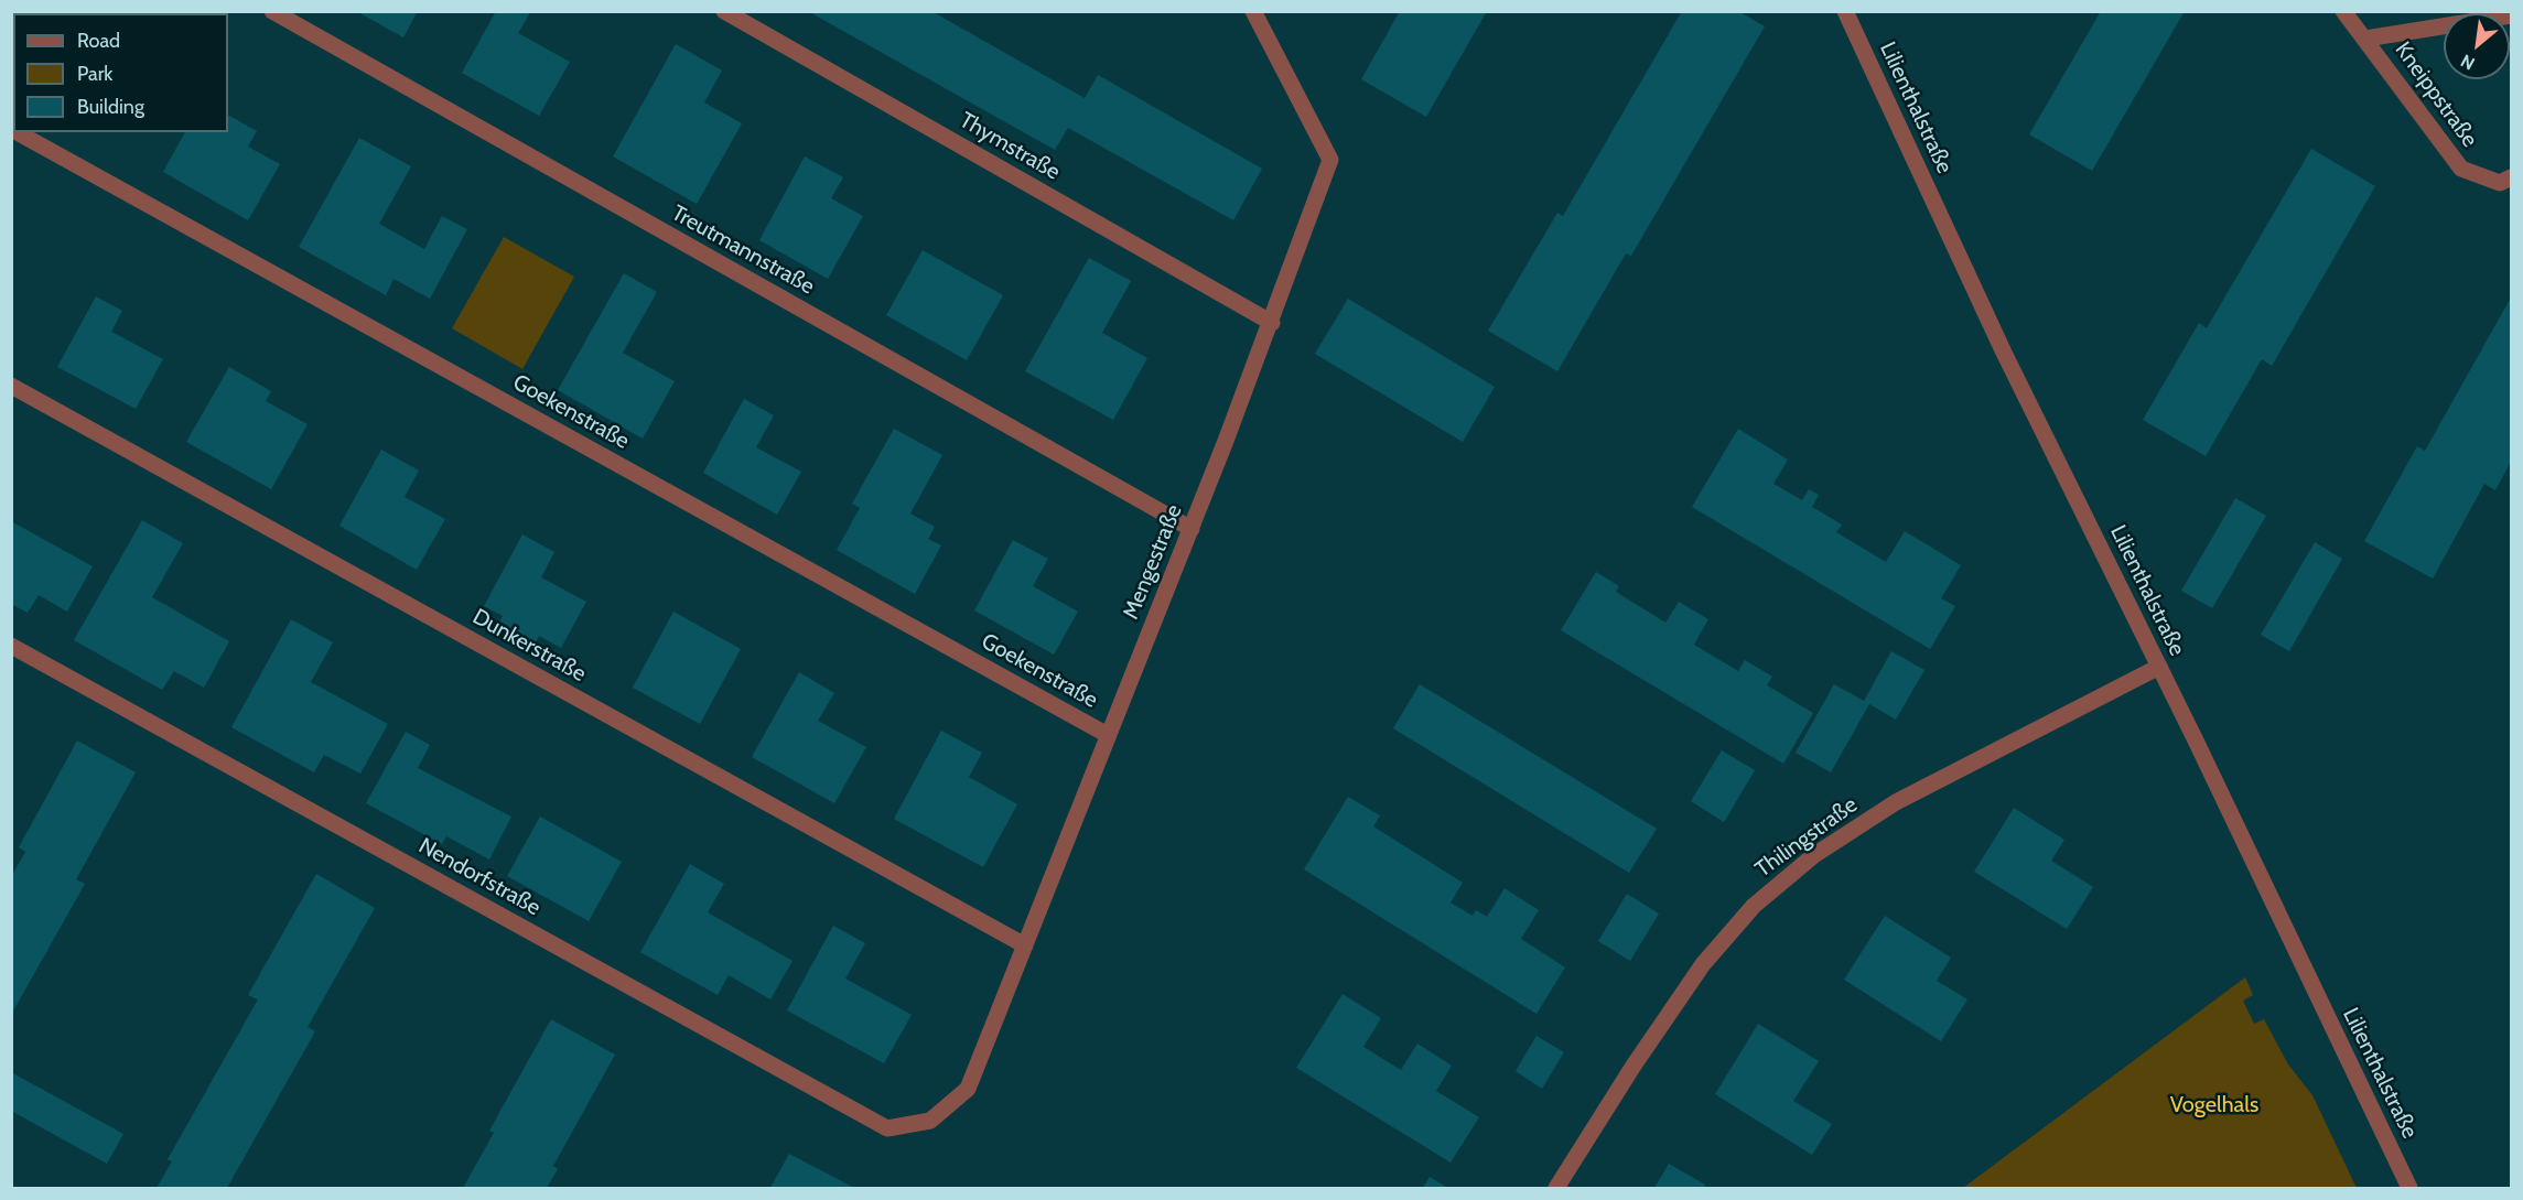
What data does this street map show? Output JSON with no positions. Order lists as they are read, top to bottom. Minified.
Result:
{"streets":{"street":["Kneippstraße","Lilienthalstraße","Thymstraße","Treutmannstraße","Goekenstraße","Mengestraße","Dunkerstraße","Thilingstraße","Nendorfstraße"]},"crossings":[["Lilienthalstraße","Thilingstraße"],["Thymstraße","Mengestraße"],["Treutmannstraße","Mengestraße"],["Goekenstraße","Mengestraße"],["Mengestraße","Dunkerstraße"],["Mengestraße","Nendorfstraße"]],"parks":["Vogelhals"],"legend":["Road","Park","Building"],"north":"bottom left"}
